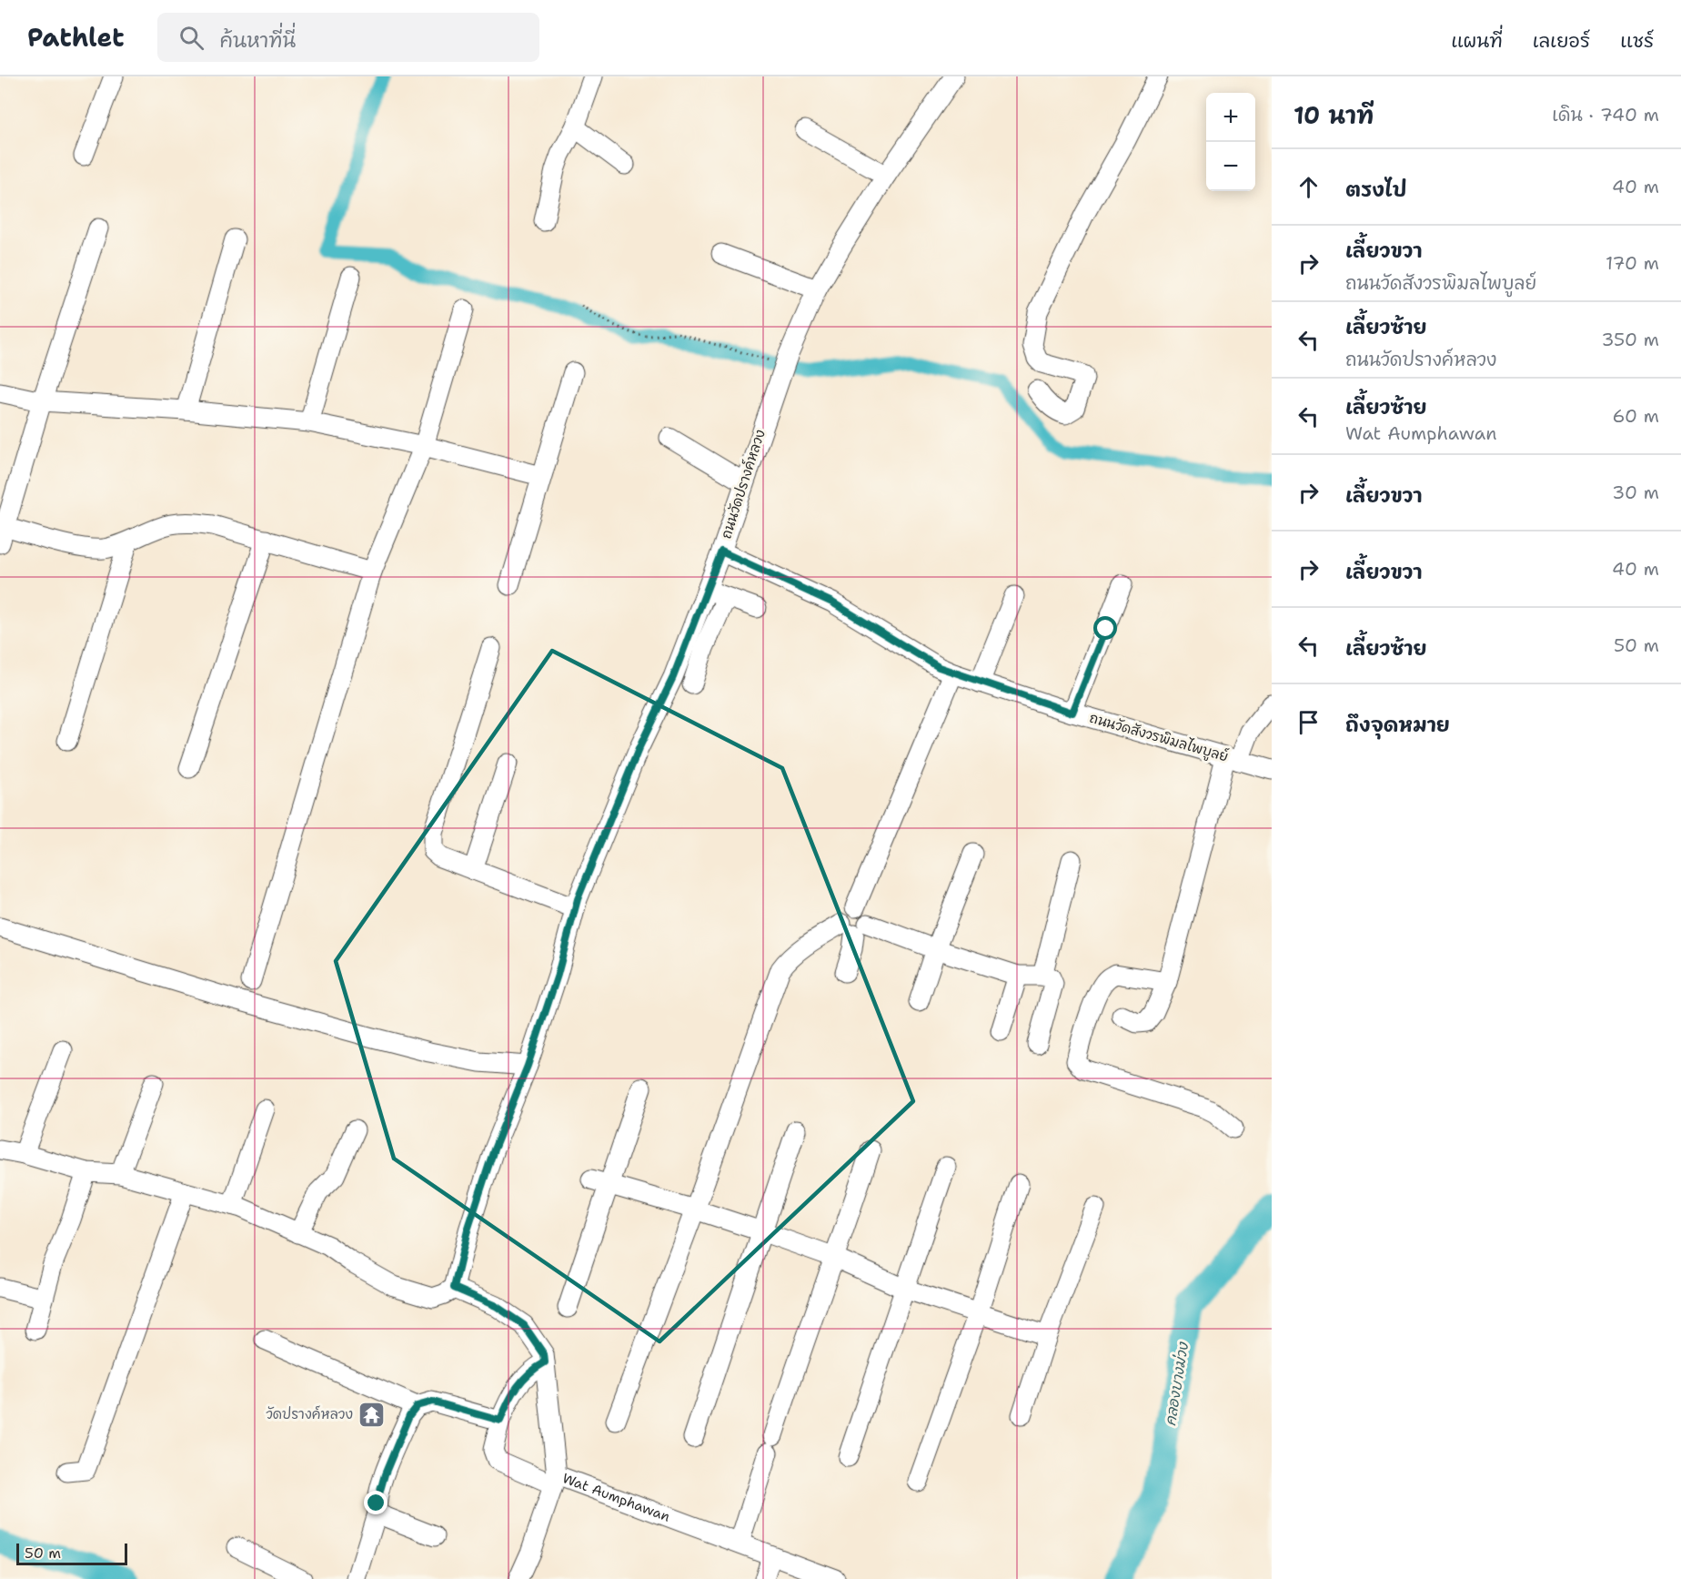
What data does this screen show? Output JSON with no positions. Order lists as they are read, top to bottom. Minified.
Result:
{"streets":{"street":["ถนนวัดปรางค์หลวง","ถนนวัดสังวรพิมลไพบูลย์","Wat Aumphawan"]},"crossings":[["ถนนวัดปรางค์หลวง","ถนนวัดสังวรพิมลไพบูลย์"],["ถนนวัดปรางค์หลวง","Wat Aumphawan"]],"water":["คลองบางม่วง"],"places":{"temple":["วัดปรางค์หลวง"]},"scale_bar":"50 m","page":{"header":"Pathlet","search":"ค้นหาที่นี่","nav":["แผนที่","เลเยอร์","แชร์"],"heading":["10 นาที","เดิน · 740 m"],"map_buttons":["+","−"],"list":[["ตรงไป","40 m"],["เลี้ยวขวา","ถนนวัดสังวรพิมลไพบูลย์","170 m"],["เลี้ยวซ้าย","ถนนวัดปรางค์หลวง","350 m"],["เลี้ยวซ้าย","Wat Aumphawan","60 m"],["เลี้ยวขวา","30 m"],["เลี้ยวขวา","40 m"],["เลี้ยวซ้าย","50 m"],"ถึงจุดหมาย"],"scale":"50 m"}}
